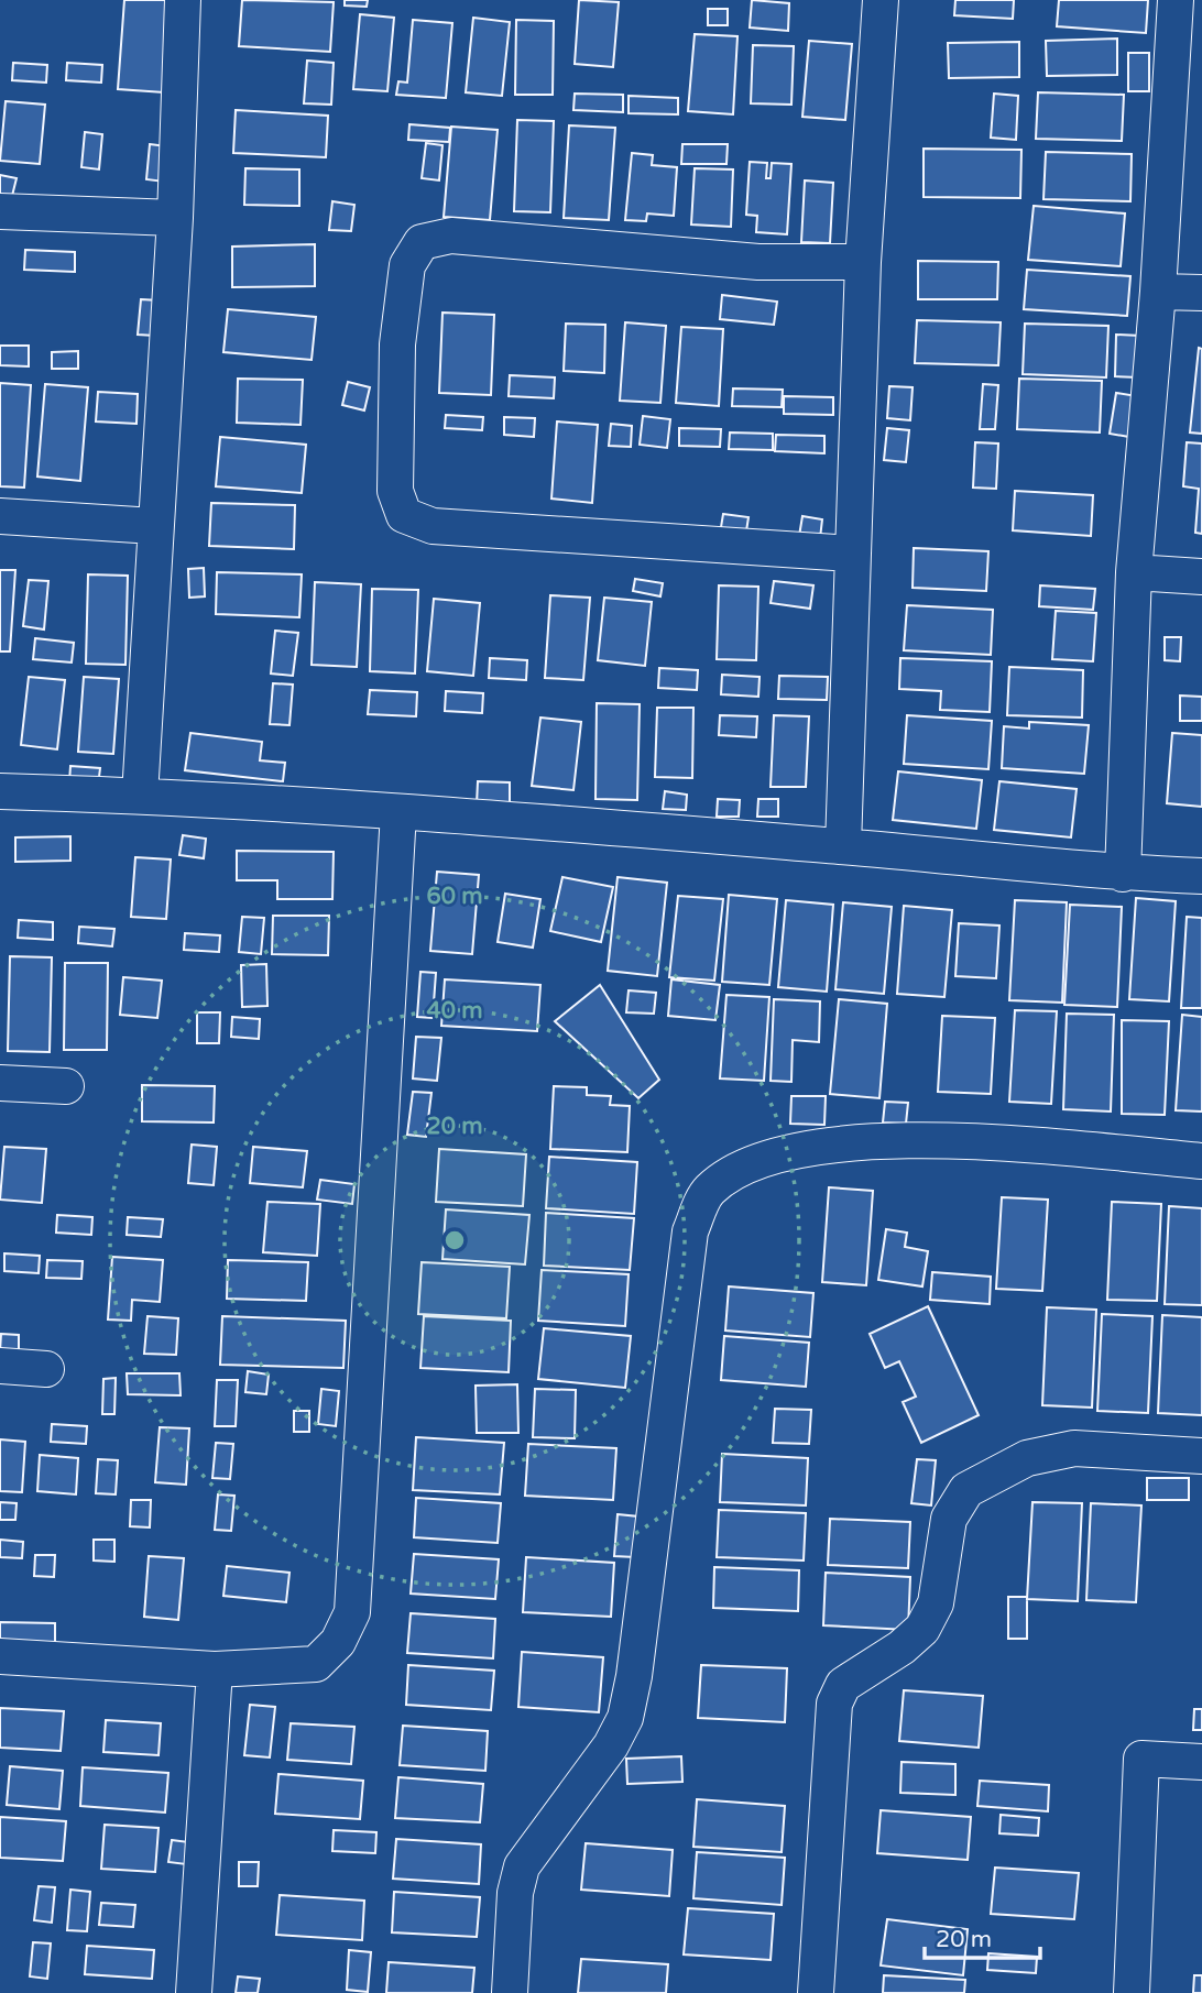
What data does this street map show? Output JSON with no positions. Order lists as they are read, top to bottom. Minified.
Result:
{"scale_bar":"20 m","rings":["60 m","40 m","20 m"]}
